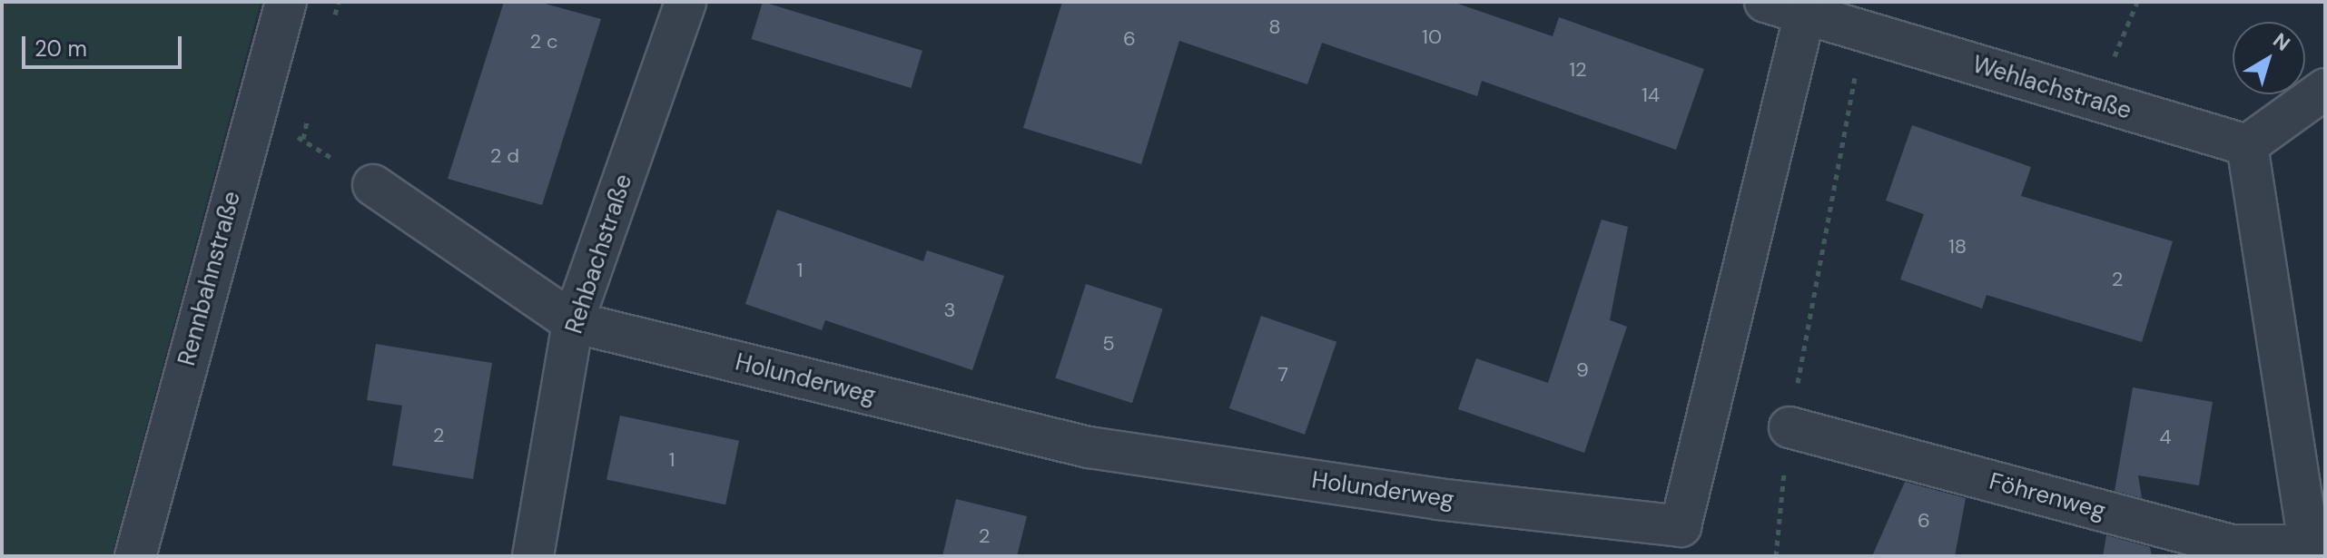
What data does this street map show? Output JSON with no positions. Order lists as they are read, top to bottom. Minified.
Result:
{"streets":{"street":["Wehlachstraße","Rehbachstraße","Rennbahnstraße","Holunderweg","Föhrenweg"]},"crossings":[["Wehlachstraße","Holunderweg"],["Wehlachstraße","Föhrenweg"],["Rehbachstraße","Holunderweg"]],"house_numbers":["8","10","6","2 c","12","14","2 d","18","1","2","3","5","9","7","2","4","1","6","2"],"scale_bar":"20 m","north":"top right"}
